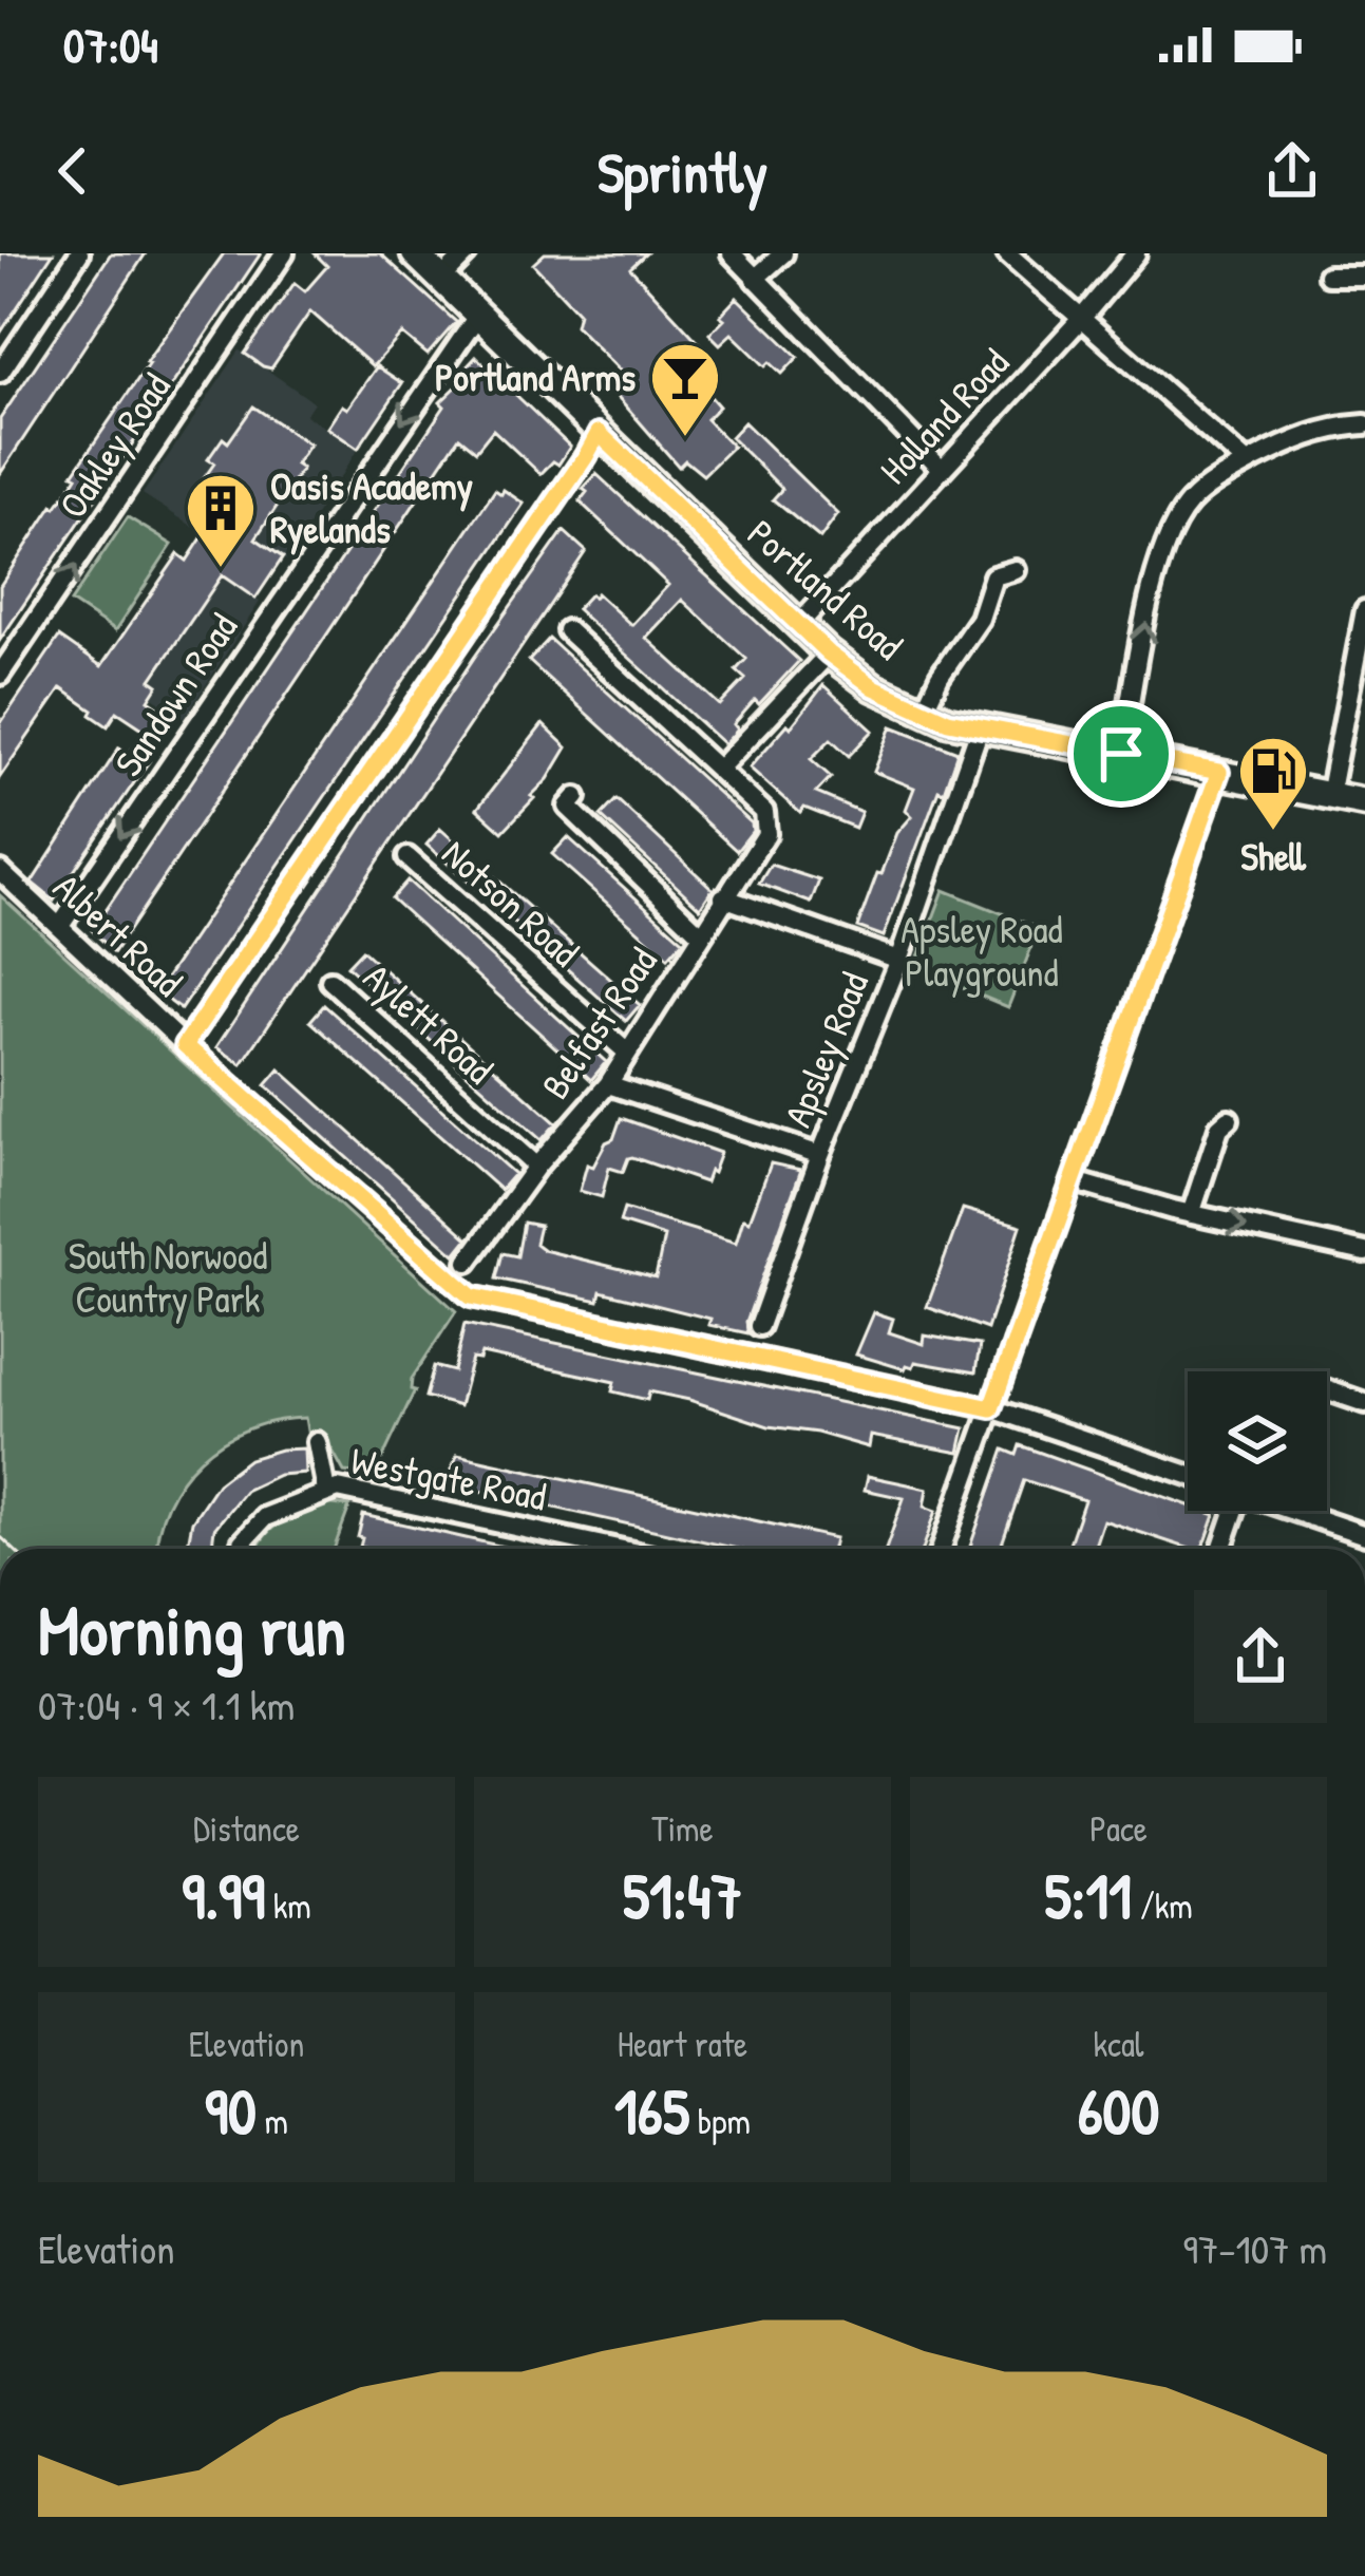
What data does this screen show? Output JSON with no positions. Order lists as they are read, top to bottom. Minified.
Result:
{"streets":{"main road":["Portland Road"],"street":["Holland Road","Oakley Road","Sandown Road","Notson Road","Albert Road","Aylett Road","Belfast Road","Apsley Road","Westgate Road"]},"crossings":[["Holland Road","Portland Road"],["Portland Road","Sandown Road"],["Portland Road","Apsley Road"],["Sandown Road","Albert Road"],["Notson Road","Belfast Road"],["Aylett Road","Belfast Road"]],"one_way":["Oakley Road","Sandown Road"],"parks":["Apsley Road Playground","South Norwood Country Park"],"places":{"bar":["Portland Arms"],"building":["Oasis Academy Ryelands"],"fuel station":["Shell"]},"page":{"status":"07:04","header":"Sprintly","heading":["Morning run","07:04 · 9 × 1.1 km"],"stats":[["Distance","9.99 km"],["Time","51:47"],["Pace","5:11 /km"],["Elevation","90 m"],["Heart rate","165 bpm"],["kcal","600"]],"chart":["Elevation","97–107 m"]}}
